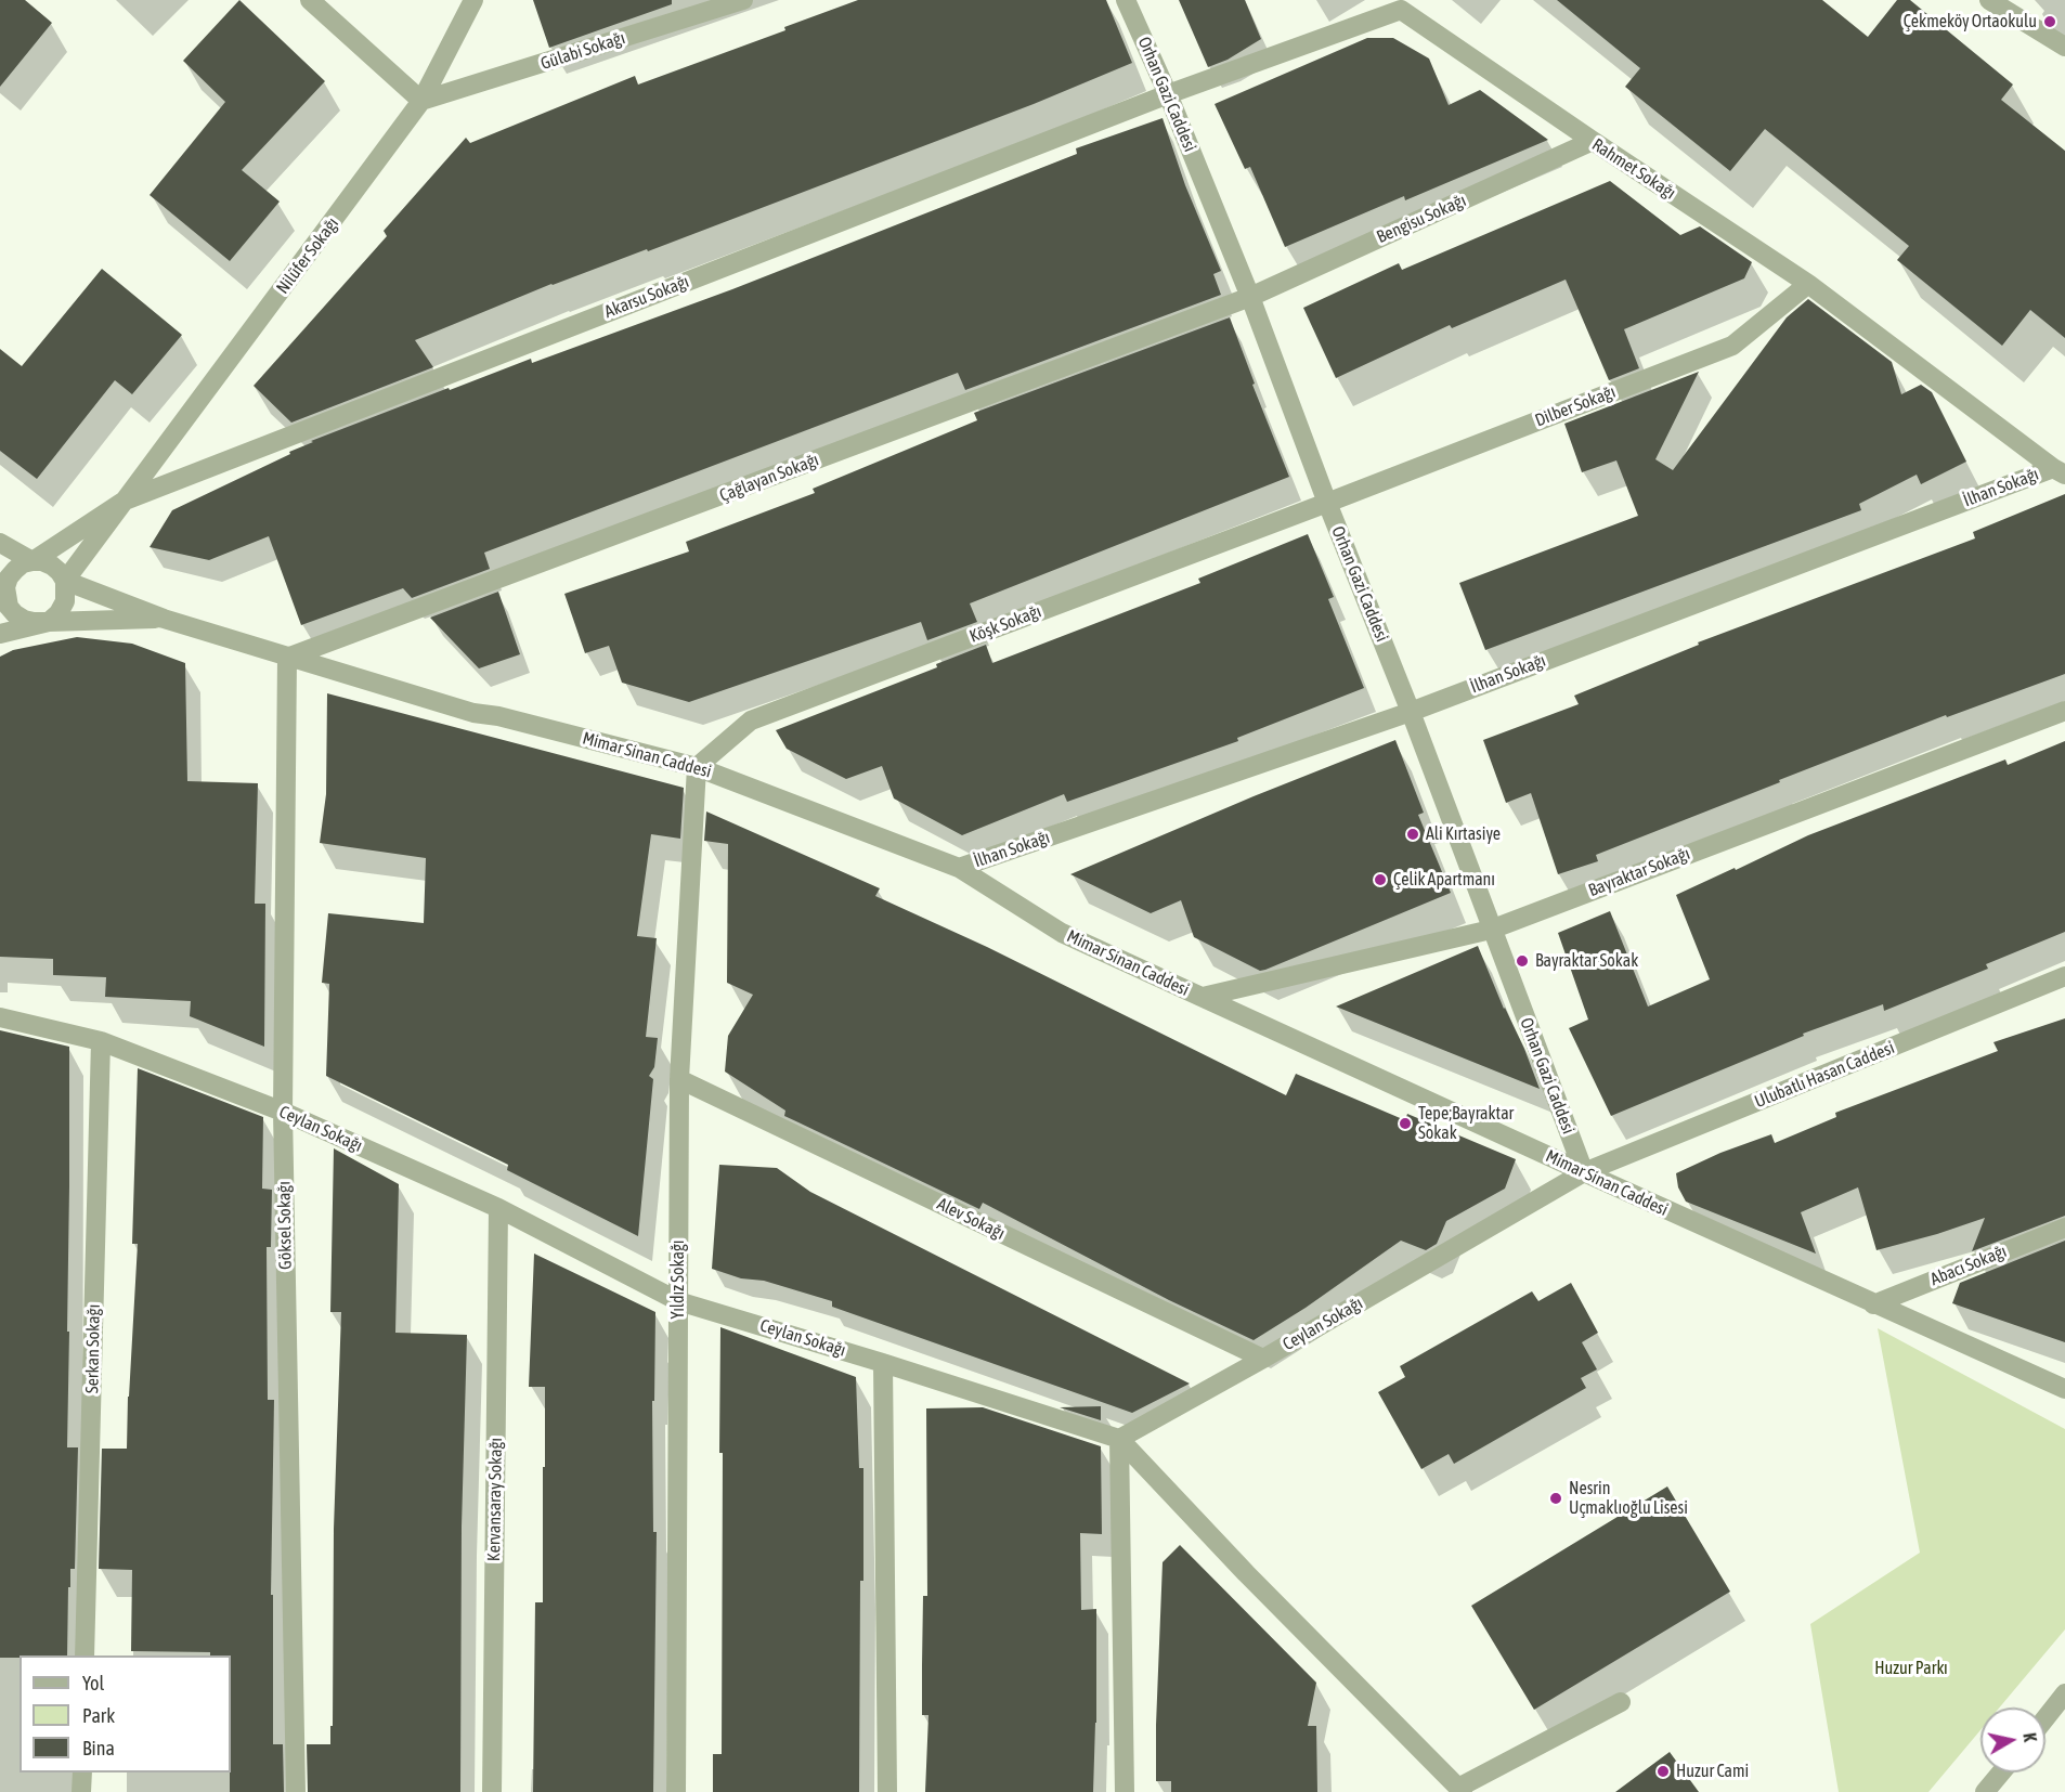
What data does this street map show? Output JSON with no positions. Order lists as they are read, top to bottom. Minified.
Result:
{"streets":{"street":["Gülabi Sokağı","Orhan Gazi Caddesi","Rahmet Sokağı","Bengisu Sokağı","Nilüfer Sokağı","Akarsu Sokağı","Dilber Sokağı","Çağlayan Sokağı","İlhan Sokağı","Köşk Sokağı","Mimar Sinan Caddesi","Bayraktar Sokağı","Ulubatlı Hasan Caddesi","Ceylan Sokağı","Alev Sokağı","Göksel Sokağı","Abacı Sokağı","Yıldız Sokağı","Serkan Sokağı","Kervansaray Sokağı"]},"crossings":[["Gülabi Sokağı","Nilüfer Sokağı"],["Orhan Gazi Caddesi","Rahmet Sokağı"],["Orhan Gazi Caddesi","Bengisu Sokağı"],["Orhan Gazi Caddesi","Akarsu Sokağı"],["Orhan Gazi Caddesi","Dilber Sokağı"],["Orhan Gazi Caddesi","Çağlayan Sokağı"],["Orhan Gazi Caddesi","İlhan Sokağı"],["Orhan Gazi Caddesi","Köşk Sokağı"],["Orhan Gazi Caddesi","Mimar Sinan Caddesi"],["Orhan Gazi Caddesi","Bayraktar Sokağı"],["Orhan Gazi Caddesi","Ulubatlı Hasan Caddesi"],["Orhan Gazi Caddesi","Ceylan Sokağı"],["Rahmet Sokağı","Bengisu Sokağı"],["Rahmet Sokağı","Akarsu Sokağı"],["Rahmet Sokağı","Dilber Sokağı"],["Rahmet Sokağı","İlhan Sokağı"],["Bengisu Sokağı","Çağlayan Sokağı"],["Nilüfer Sokağı","Akarsu Sokağı"],["Dilber Sokağı","Köşk Sokağı"],["Çağlayan Sokağı","Mimar Sinan Caddesi"],["Çağlayan Sokağı","Göksel Sokağı"],["İlhan Sokağı","Mimar Sinan Caddesi"],["Köşk Sokağı","Mimar Sinan Caddesi"],["Köşk Sokağı","Yıldız Sokağı"],["Mimar Sinan Caddesi","Bayraktar Sokağı"],["Mimar Sinan Caddesi","Ulubatlı Hasan Caddesi"],["Mimar Sinan Caddesi","Ceylan Sokağı"],["Mimar Sinan Caddesi","Göksel Sokağı"],["Mimar Sinan Caddesi","Abacı Sokağı"],["Mimar Sinan Caddesi","Yıldız Sokağı"],["Ulubatlı Hasan Caddesi","Ceylan Sokağı"],["Ceylan Sokağı","Alev Sokağı"],["Ceylan Sokağı","Göksel Sokağı"],["Ceylan Sokağı","Yıldız Sokağı"],["Ceylan Sokağı","Serkan Sokağı"],["Ceylan Sokağı","Kervansaray Sokağı"],["Alev Sokağı","Yıldız Sokağı"]],"parks":["Huzur Parkı"],"places":["Çekmeköy Ortaokulu","Ali Kırtasiye","Çelik Apartmanı","Bayraktar Sokak","Tepe;Bayraktar Sokak","Nesrin Uçmaklıoğlu Lisesi","Huzur Cami"],"legend":["Yol","Park","Bina"],"north":"right"}
